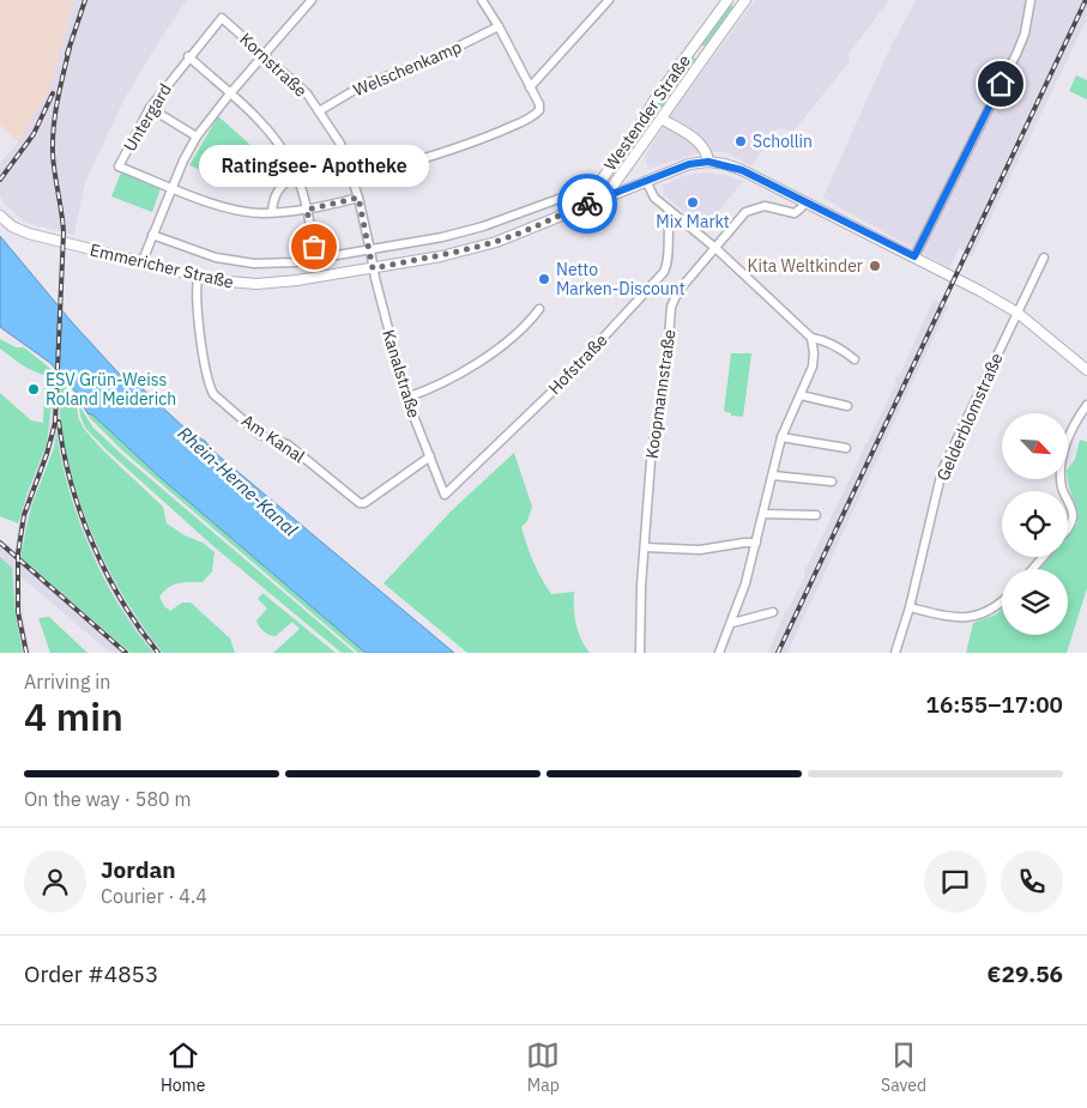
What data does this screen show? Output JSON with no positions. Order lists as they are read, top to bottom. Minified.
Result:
{"streets":{"main road":["Westender Straße","Emmericher Straße"],"street":["Kornstraße","Welschenkamp","Untergard","Hofstraße","Kanalstraße","Koopmannstraße","Gelderblomstraße","Am Kanal"]},"crossings":[["Kornstraße","Welschenkamp"],["Kornstraße","Untergard"],["Kornstraße","Emmericher Straße"],["Kornstraße","Kanalstraße"],["Westender Straße","Emmericher Straße"],["Emmericher Straße","Kanalstraße"],["Emmericher Straße","Koopmannstraße"],["Emmericher Straße","Gelderblomstraße"],["Emmericher Straße","Am Kanal"],["Hofstraße","Kanalstraße"],["Kanalstraße","Am Kanal"]],"water":["Rhein-Herne-Kanal"],"places":["Schollin","Mix Markt","Ratingsee- Apotheke","Kita Weltkinder","Netto Marken-Discount","ESV Grün-Weiss Roland Meiderich"],"north":"bottom right","page":{"bubble":"Ratingsee- Apotheke","heading":["4 min","Arriving in","16:55–17:00"],"panel":["Jordan","Courier · 4.4","Order #4853","€29.56"],"bar":"On the way · 580 m","tabs":["Home","Map","Saved"]}}
